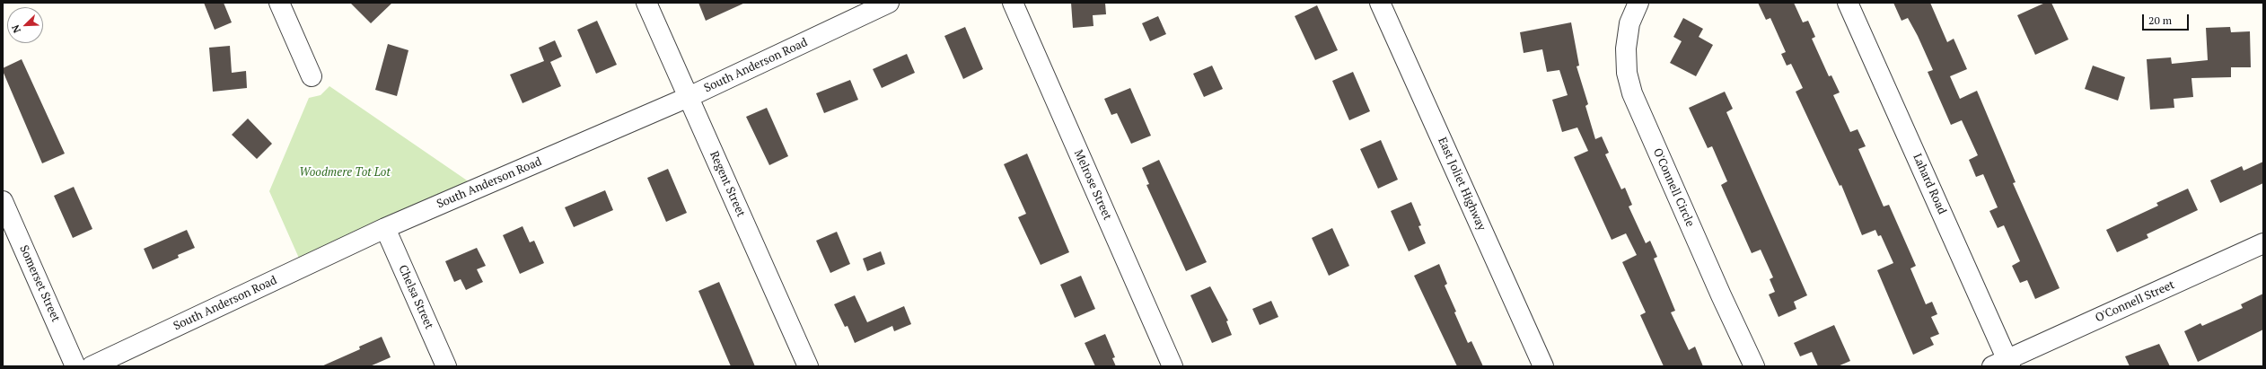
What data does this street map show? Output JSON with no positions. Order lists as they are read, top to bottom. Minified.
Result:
{"streets":{"street":["South Anderson Road","Regent Street","East Joliet Highway","Lahard Road","Melrose Street","O'Connell Circle","Somerset Street","Chelsa Street","O'Connell Street"]},"crossings":[["South Anderson Road","Regent Street"],["South Anderson Road","Chelsa Street"],["Lahard Road","O'Connell Street"]],"parks":["Woodmere Tot Lot"],"scale_bar":"20 m","north":"bottom left"}
